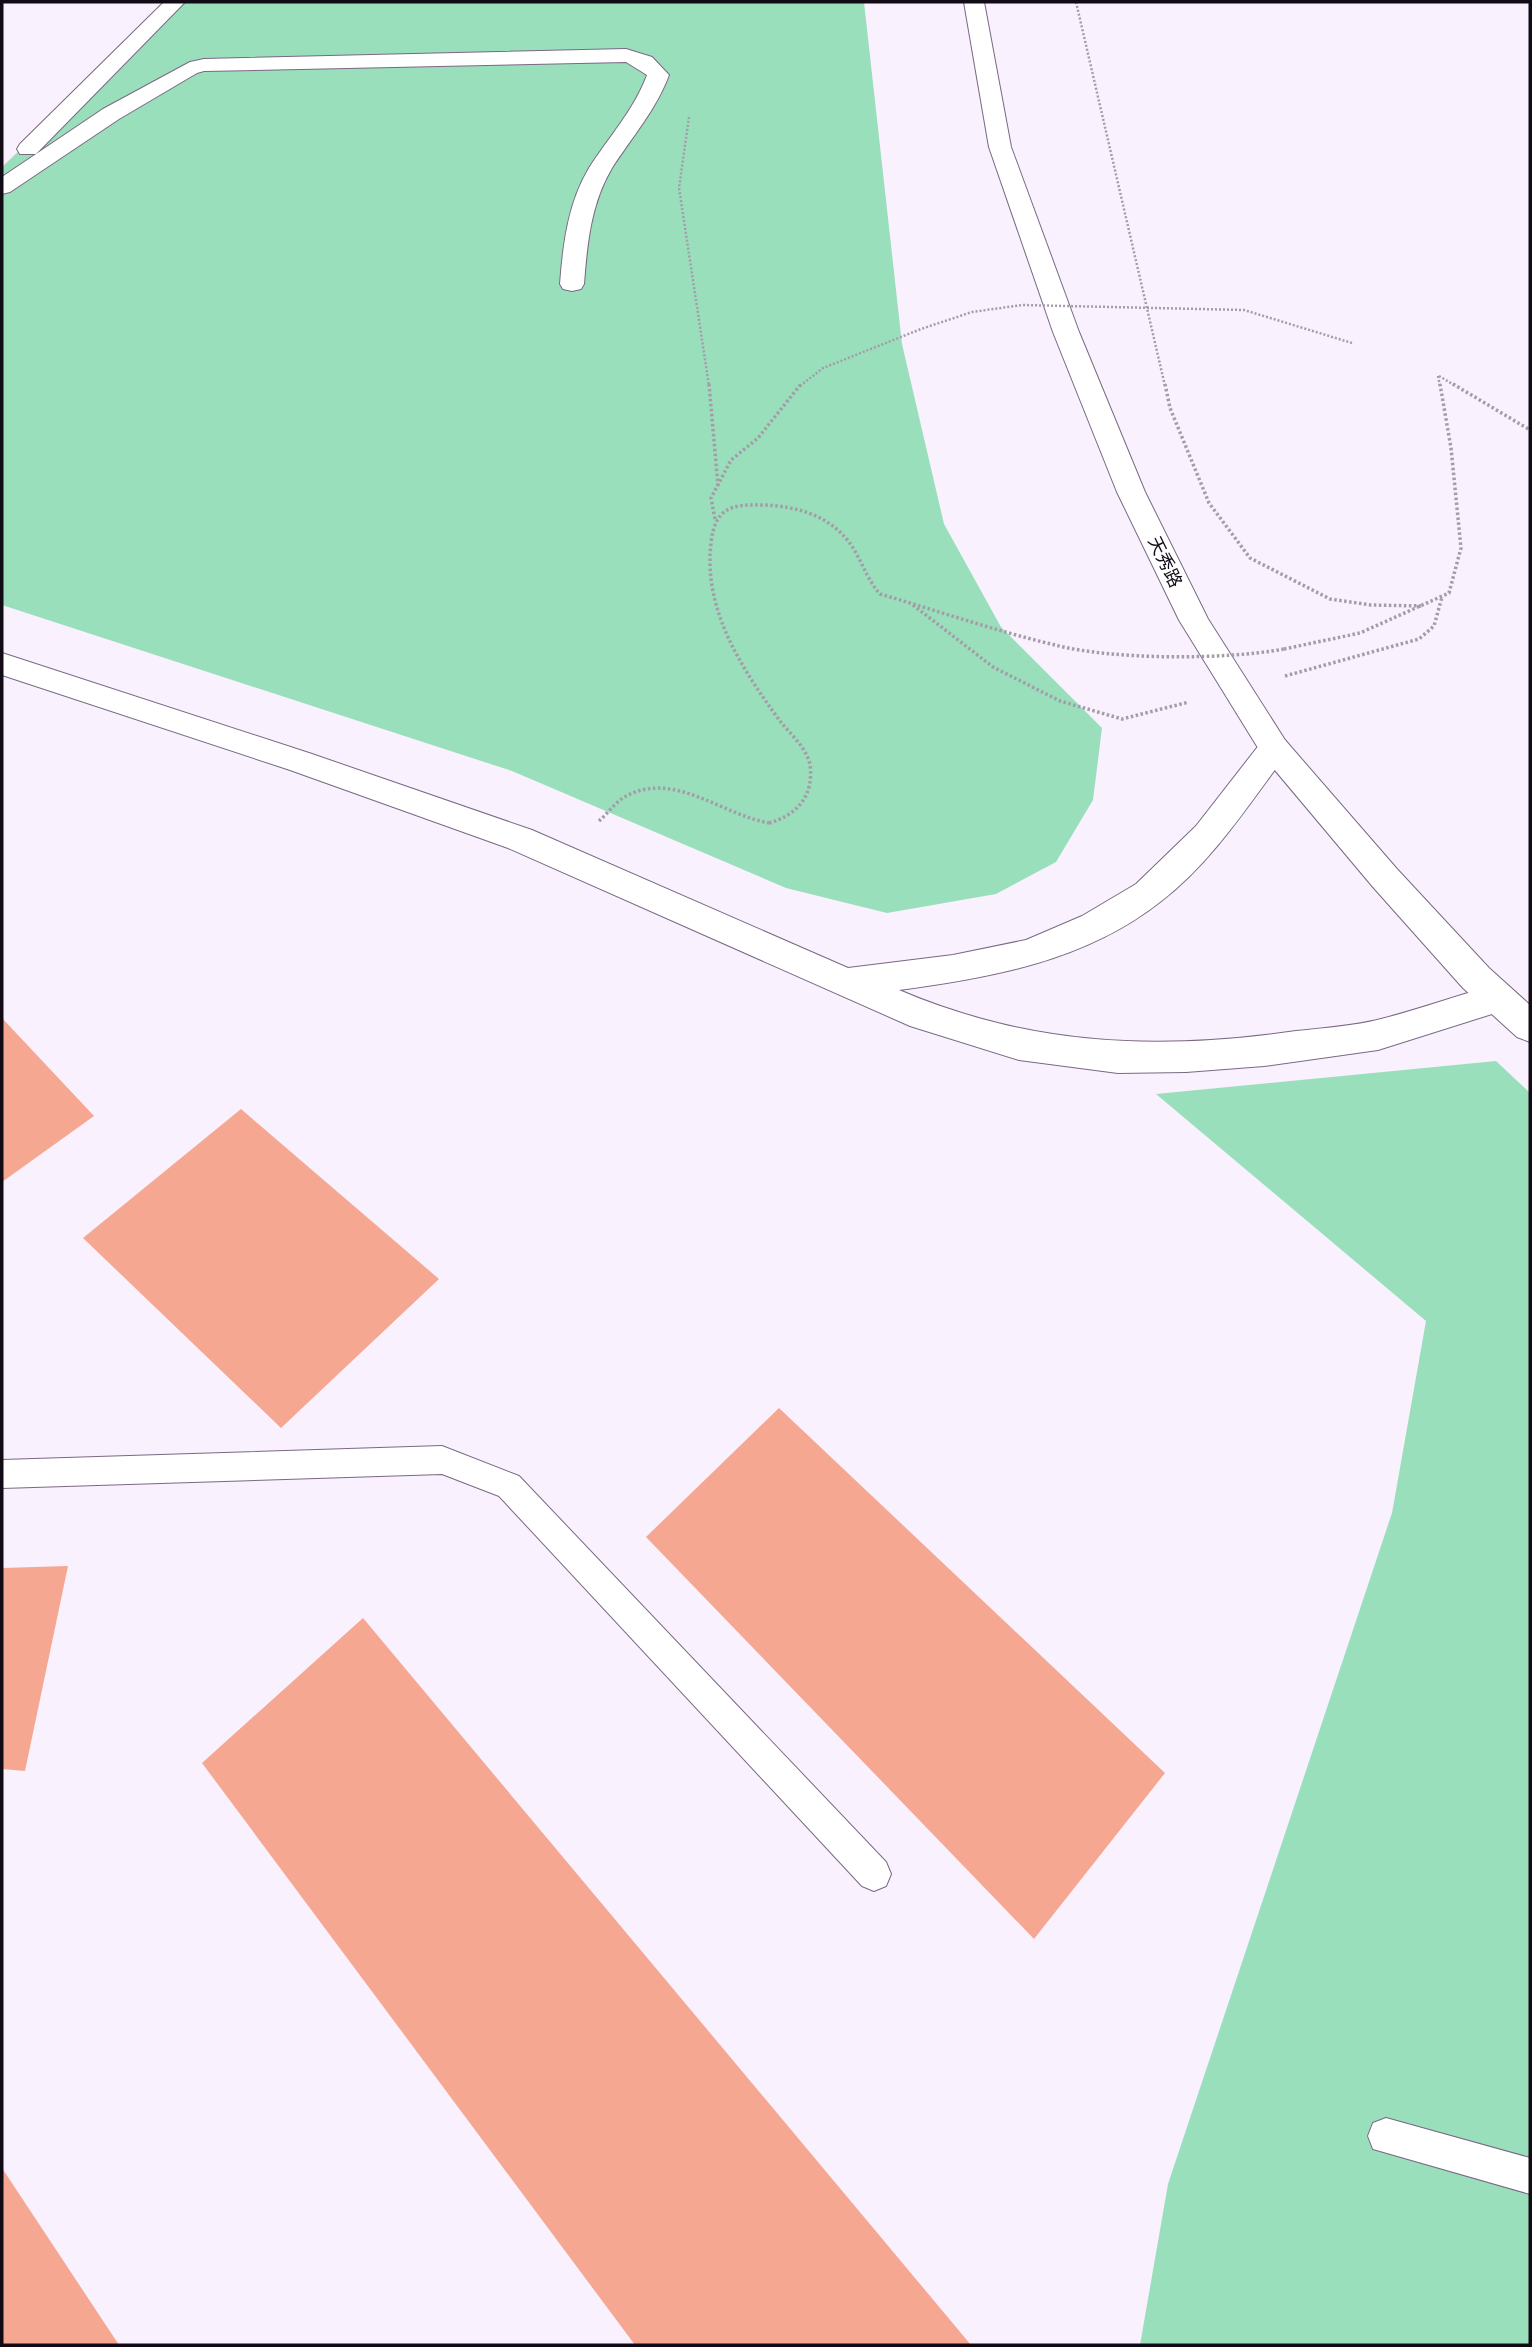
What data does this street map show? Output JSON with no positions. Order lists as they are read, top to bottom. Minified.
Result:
{"streets":{"street":["天秀路"]}}
